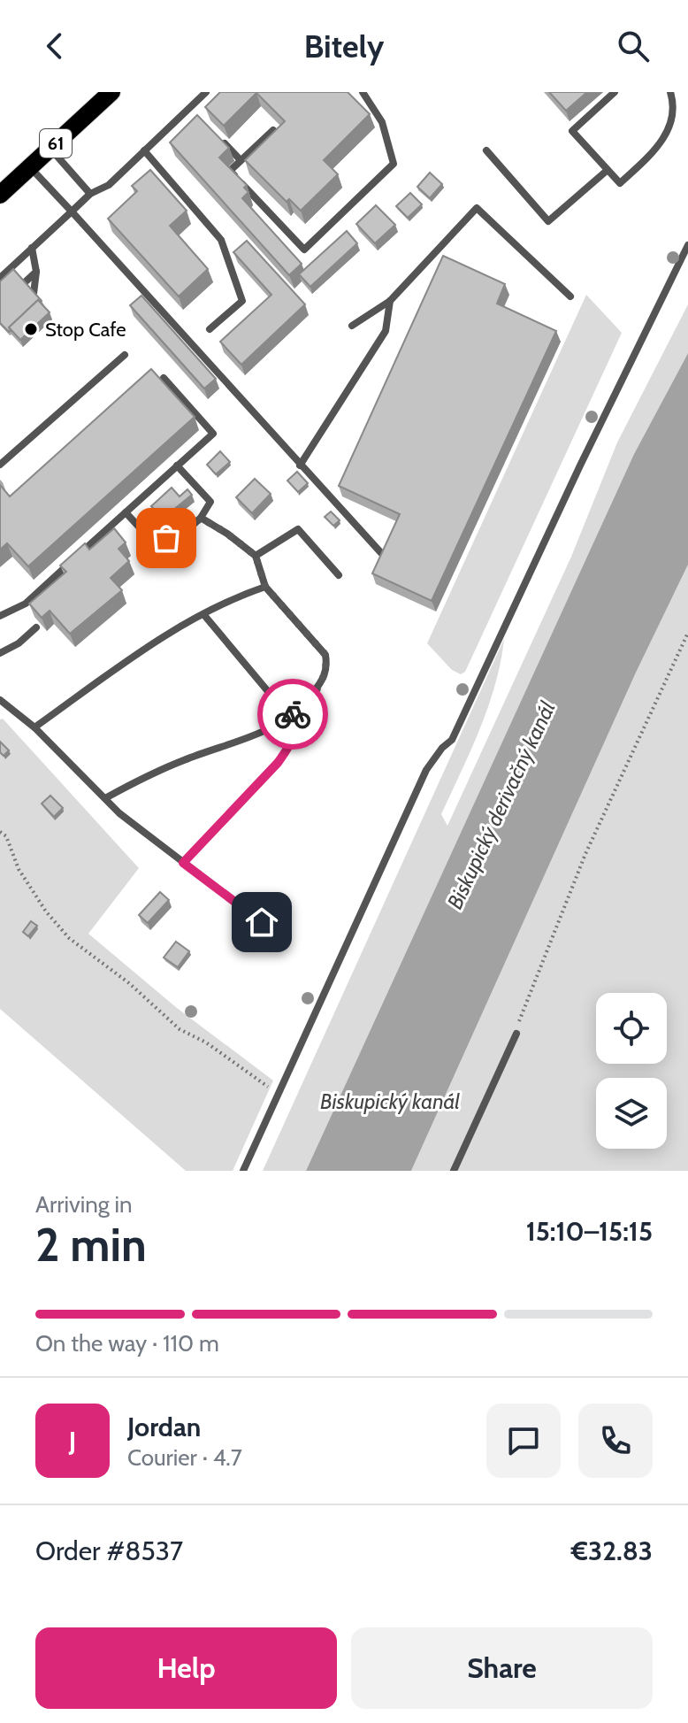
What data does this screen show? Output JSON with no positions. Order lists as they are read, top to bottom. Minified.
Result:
{"streets":{"main road":["61"]},"water":["Biskupický derivačný kanál","Biskupický kanál"],"places":["Stop Cafe"],"page":{"header":"Bitely","heading":["2 min","Arriving in","15:10–15:15"],"panel":["Jordan","Courier · 4.7","Order #8537","€32.83"],"bar":"On the way · 110 m","round":"J","buttons":["Help","Share"]}}
